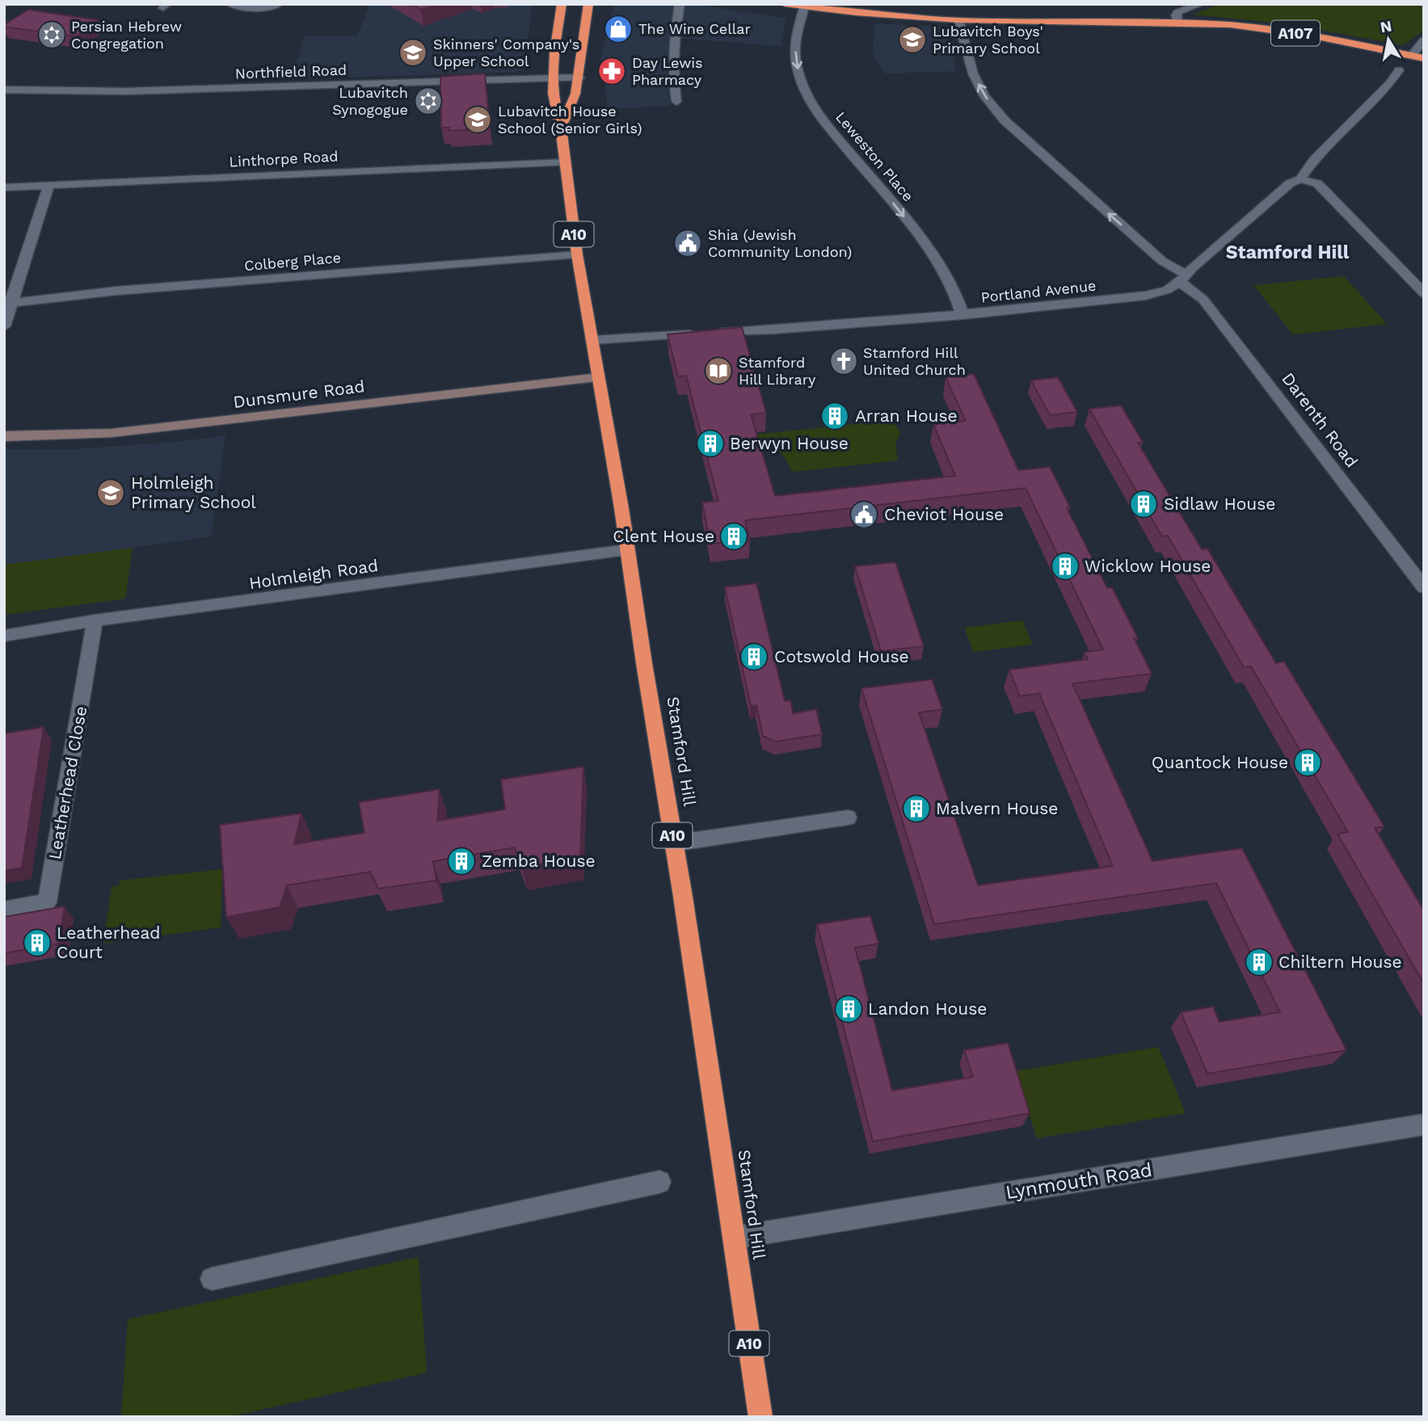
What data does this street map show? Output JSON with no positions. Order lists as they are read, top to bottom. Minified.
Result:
{"streets":{"highway":["A107","A10","Stamford Hill"],"street":["Northfield Road","Leweston Place","Linthorpe Road","Colberg Place","Portland Avenue","Dunsmure Road","Darenth Road","Holmleigh Road","Leatherhead Close","Lynmouth Road"]},"crossings":[["A107","Leweston Place"],["A107","Darenth Road"],["Northfield Road","Stamford Hill"],["Leweston Place","Portland Avenue"],["Linthorpe Road","Stamford Hill"],["Colberg Place","Stamford Hill"],["Portland Avenue","Darenth Road"],["Portland Avenue","Stamford Hill"],["Dunsmure Road","Stamford Hill"],["Holmleigh Road","Stamford Hill"],["Holmleigh Road","Leatherhead Close"],["Stamford Hill","Lynmouth Road"]],"one_way":["Leweston Place","Darenth Road"],"districts":["Stamford Hill"],"places":{"shop":["The Wine Cellar"],"synagogue":["Persian Hebrew Congregation","Lubavitch Synogogue"],"school or university":["Lubavitch Boys' Primary School","Skinners' Company's Upper School","Lubavitch House School (Senior Girls)","Holmleigh Primary School"],"pharmacy":["Day Lewis Pharmacy"],"public building":["Shia (Jewish Community London)","Cheviot House"],"church":["Stamford Hill United Church"],"library":["Stamford Hill Library"],"building":["Arran House","Berwyn House","Sidlaw House","Clent House","Wicklow House","Cotswold House","Quantock House","Malvern House","Zemba House","Leatherhead Court","Chiltern House","Landon House"]},"north":"top"}
